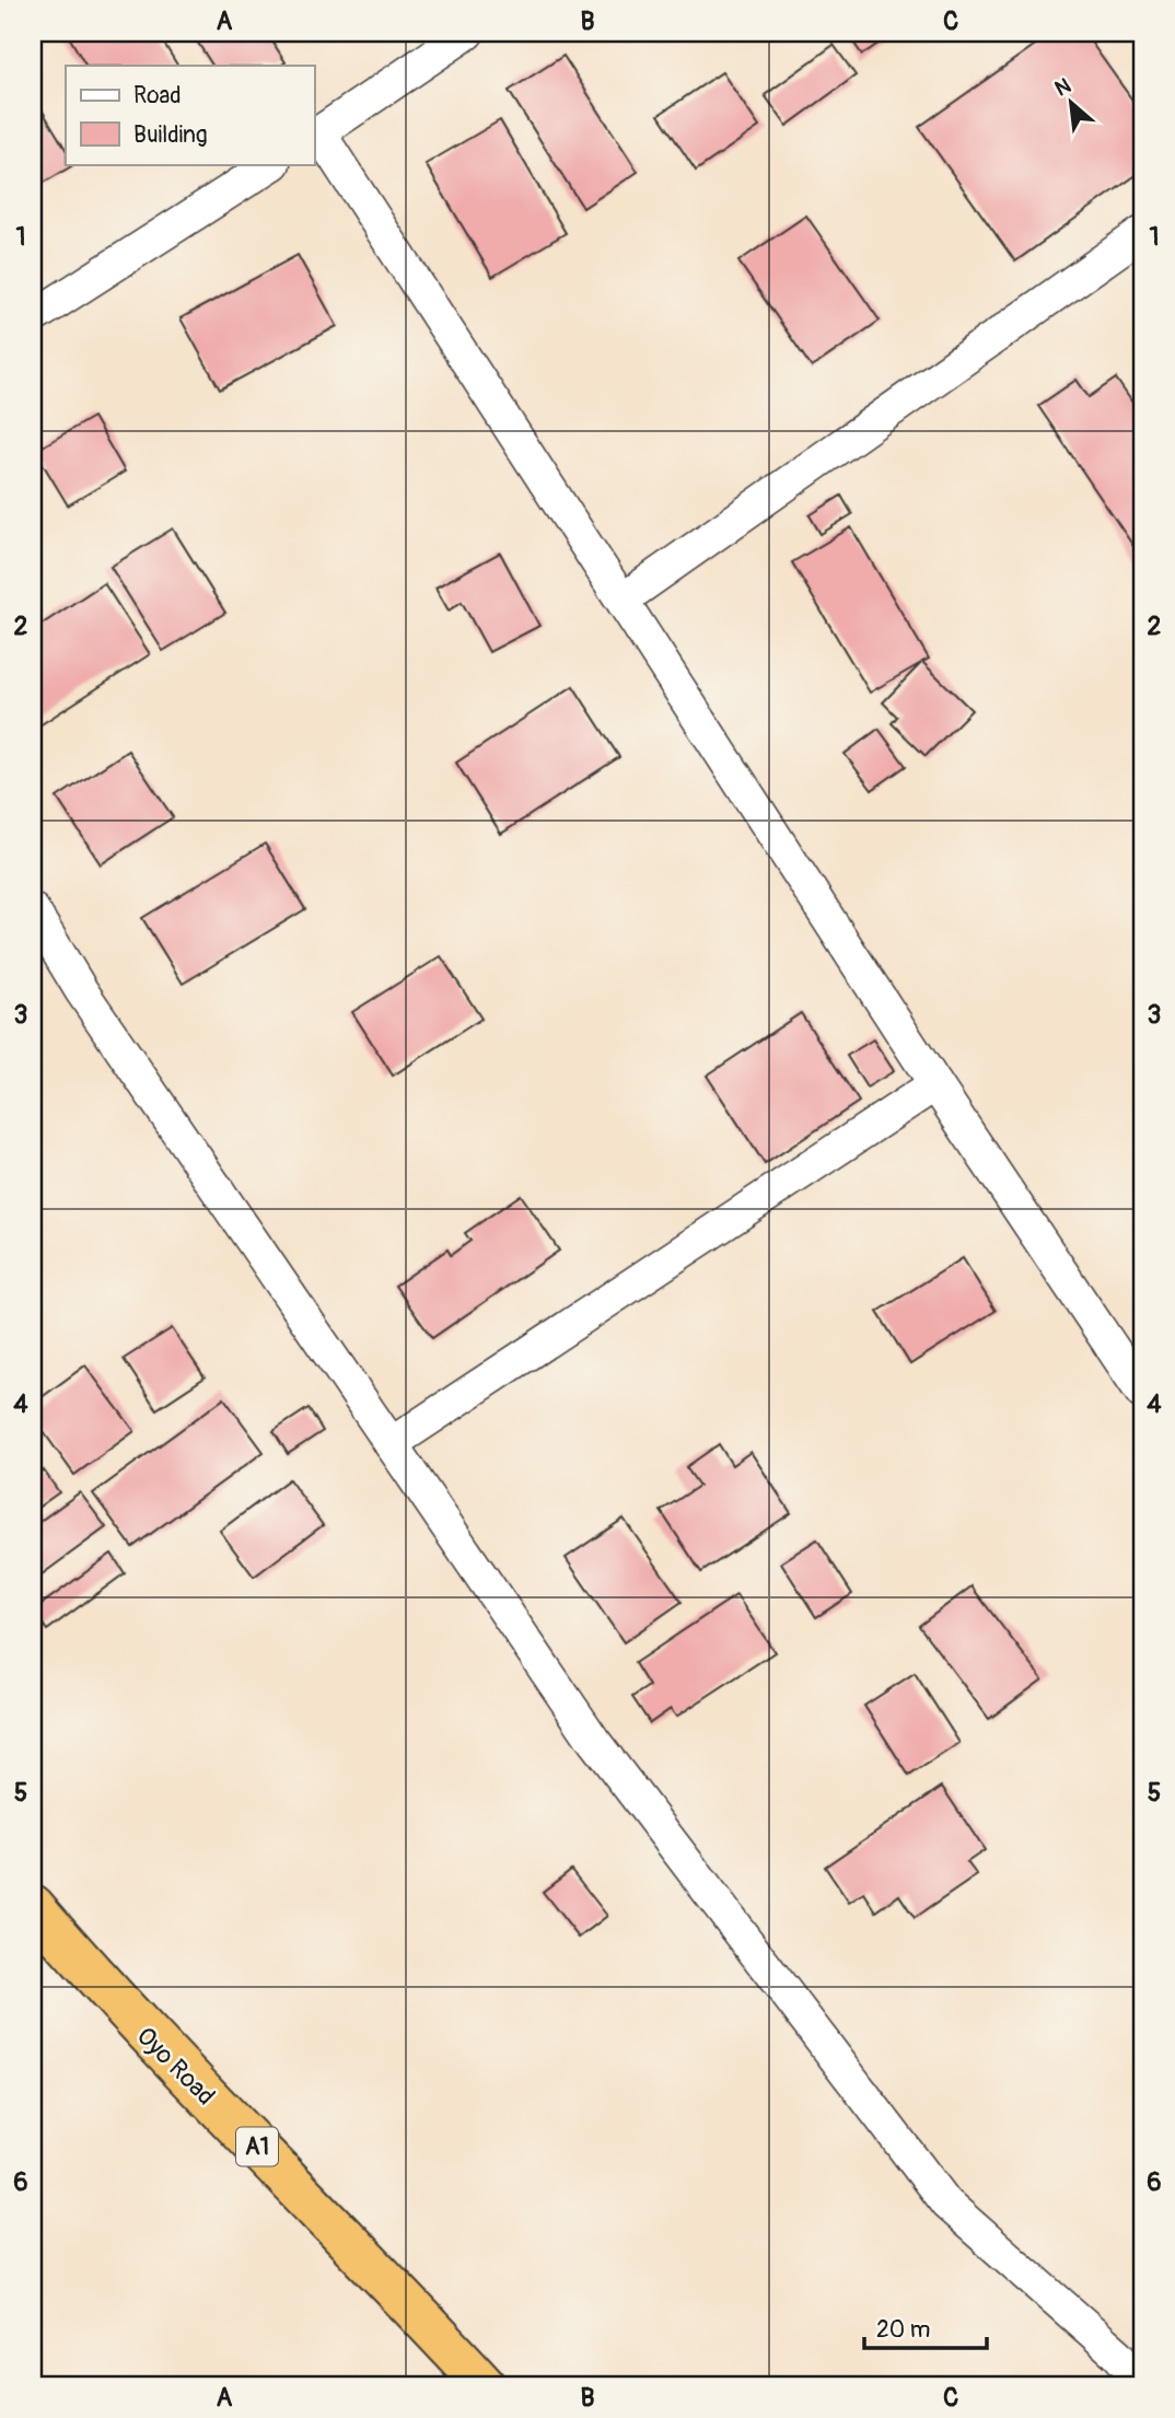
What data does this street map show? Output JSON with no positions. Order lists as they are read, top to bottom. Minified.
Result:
{"streets":{"highway":["Oyo Road","A1"]},"legend":["Road","Building"],"scale_bar":"20 m","north":"top left","grid":{"columns":["A","B","C"],"rows":["1","2","3","4","5","6"]}}
